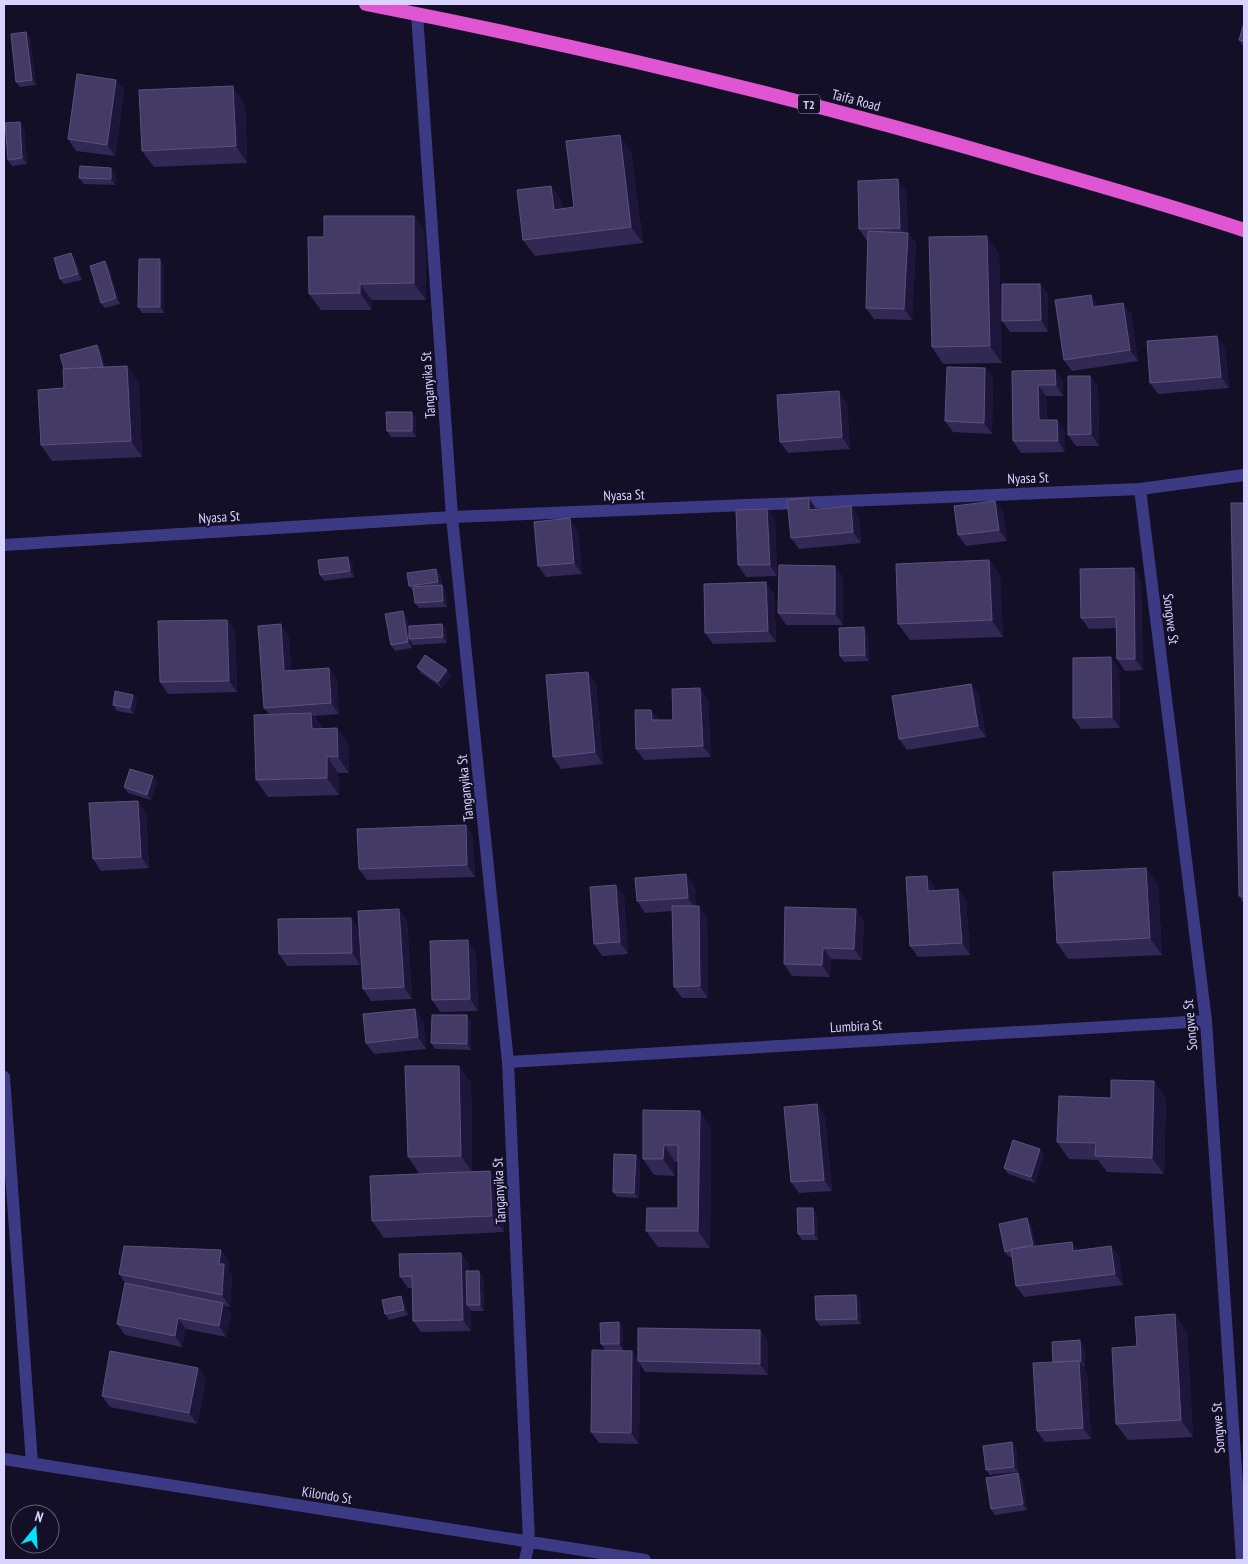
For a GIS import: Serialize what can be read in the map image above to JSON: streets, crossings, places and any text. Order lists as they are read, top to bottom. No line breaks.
{"streets":{"highway":["Taifa Road","T2"],"street":["Tanganyika St","Nyasa St","Songwe St","Lumbira St","Kilondo St"]},"crossings":[["Taifa Road","Tanganyika St"],["Tanganyika St","Nyasa St"],["Tanganyika St","Lumbira St"],["Tanganyika St","Kilondo St"],["Nyasa St","Songwe St"],["Songwe St","Lumbira St"]],"north":"top"}
